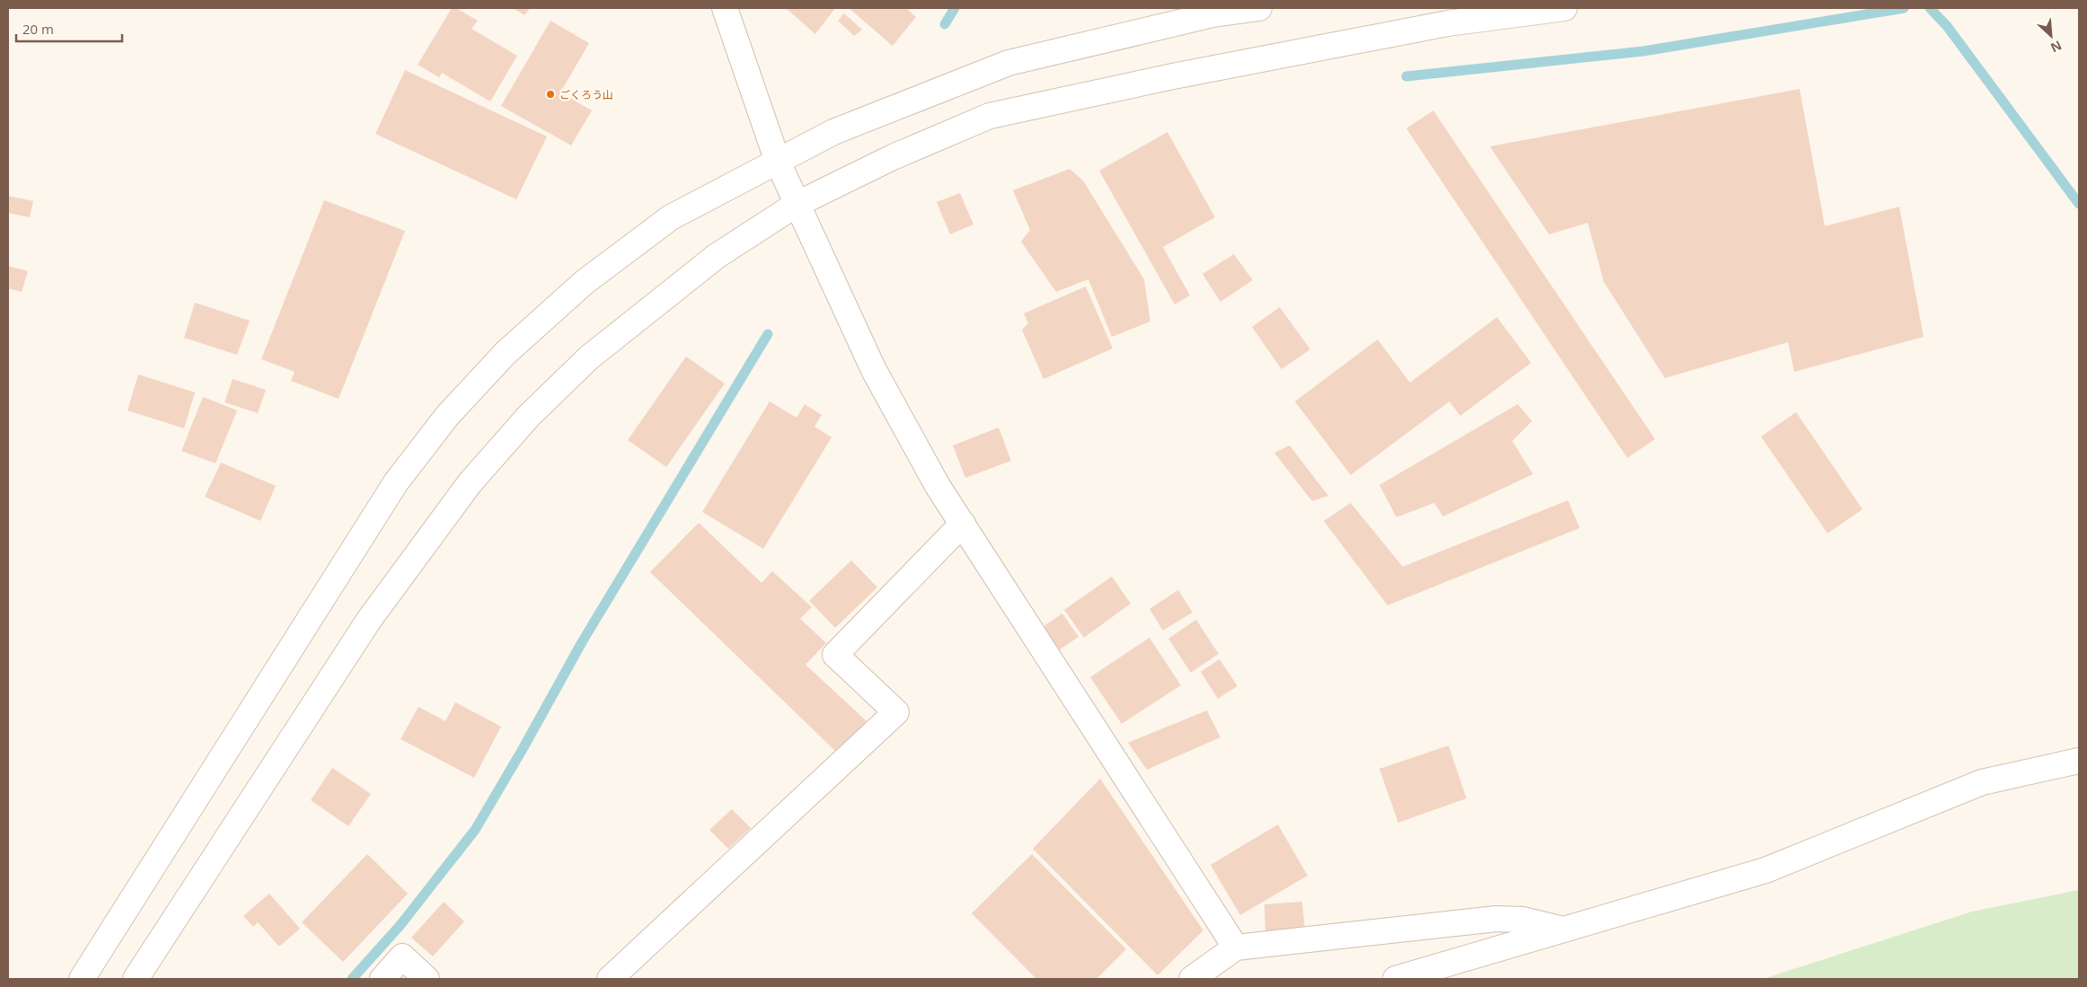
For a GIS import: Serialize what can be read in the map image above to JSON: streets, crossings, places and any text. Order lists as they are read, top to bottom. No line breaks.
{"places":["ごくろう山"],"scale_bar":"20 m","north":"bottom right"}
